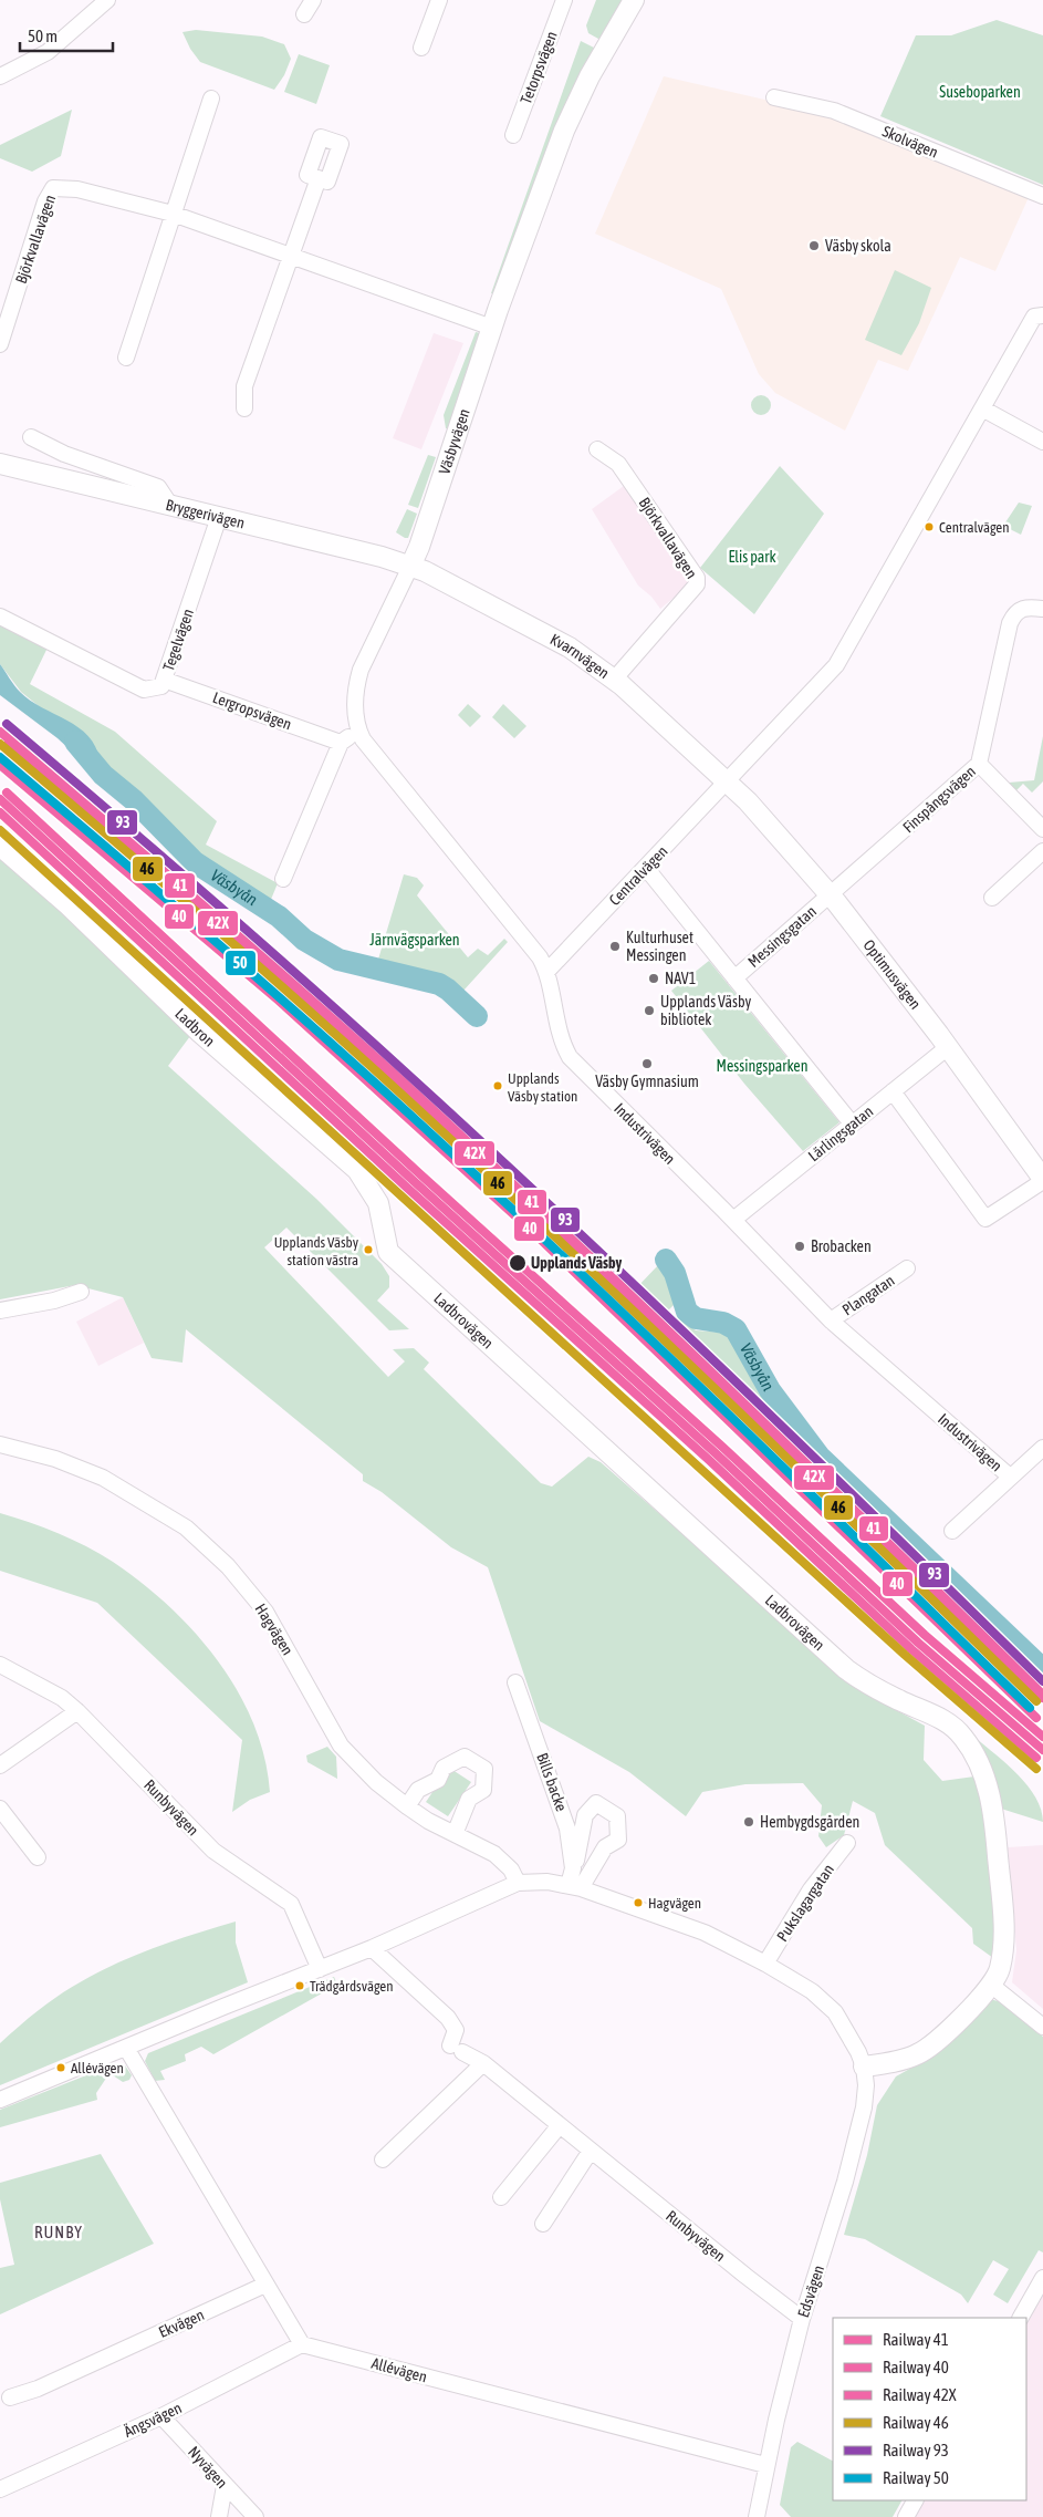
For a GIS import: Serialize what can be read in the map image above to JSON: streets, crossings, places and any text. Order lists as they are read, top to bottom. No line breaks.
{"streets":{"street":["Tetorpsvägen","Skolvägen","Björkvallavägen","Väsbyvägen","Bryggerivägen","Tegelvägen","Kvarnvägen","Lergropsvägen","Finspångsvägen","Centralvägen","Messingsgatan","Optimusvägen","Ladbron","Industrivägen","Lärlingsgatan","Plangatan","Ladbrovägen","Hagvägen","Bills backe","Runbyvägen","Pukslagargatan","Edsvägen","Ekvägen","Allévägen","Ängsvägen","Nyvägen"]},"crossings":[["Björkvallavägen","Väsbyvägen"],["Björkvallavägen","Kvarnvägen"],["Väsbyvägen","Bryggerivägen"],["Väsbyvägen","Kvarnvägen"],["Väsbyvägen","Industrivägen"],["Bryggerivägen","Tegelvägen"],["Bryggerivägen","Kvarnvägen"],["Tegelvägen","Lergropsvägen"],["Kvarnvägen","Centralvägen"],["Kvarnvägen","Optimusvägen"],["Finspångsvägen","Messingsgatan"],["Finspångsvägen","Optimusvägen"],["Centralvägen","Optimusvägen"],["Centralvägen","Industrivägen"],["Messingsgatan","Optimusvägen"],["Optimusvägen","Lärlingsgatan"],["Ladbron","Ladbrovägen"],["Industrivägen","Lärlingsgatan"],["Industrivägen","Plangatan"],["Ladbrovägen","Edsvägen"],["Runbyvägen","Edsvägen"],["Edsvägen","Allévägen"],["Allévägen","Ängsvägen"],["Ängsvägen","Nyvägen"]],"districts":["RUNBY"],"water":["Väsbyån"],"parks":["Suseboparken","Elis park","Järnvägsparken","Messingsparken"],"places":["Väsby skola","Centralvägen","Kulturhuset Messingen","NAV1","Upplands Väsby bibliotek","Väsby Gymnasium","Upplands Väsby station","Brobacken","Upplands Väsby station västra","Upplands Väsby","Hembygdsgården","Hagvägen","Trädgårdsvägen","Allévägen"],"lines":["rail line 93","rail line 41","rail line 46","rail line 42X","rail line 50","rail line 40"],"legend":["Railway 41","Railway 40","Railway 42X","Railway 46","Railway 93","Railway 50"],"scale_bar":"50 m"}
